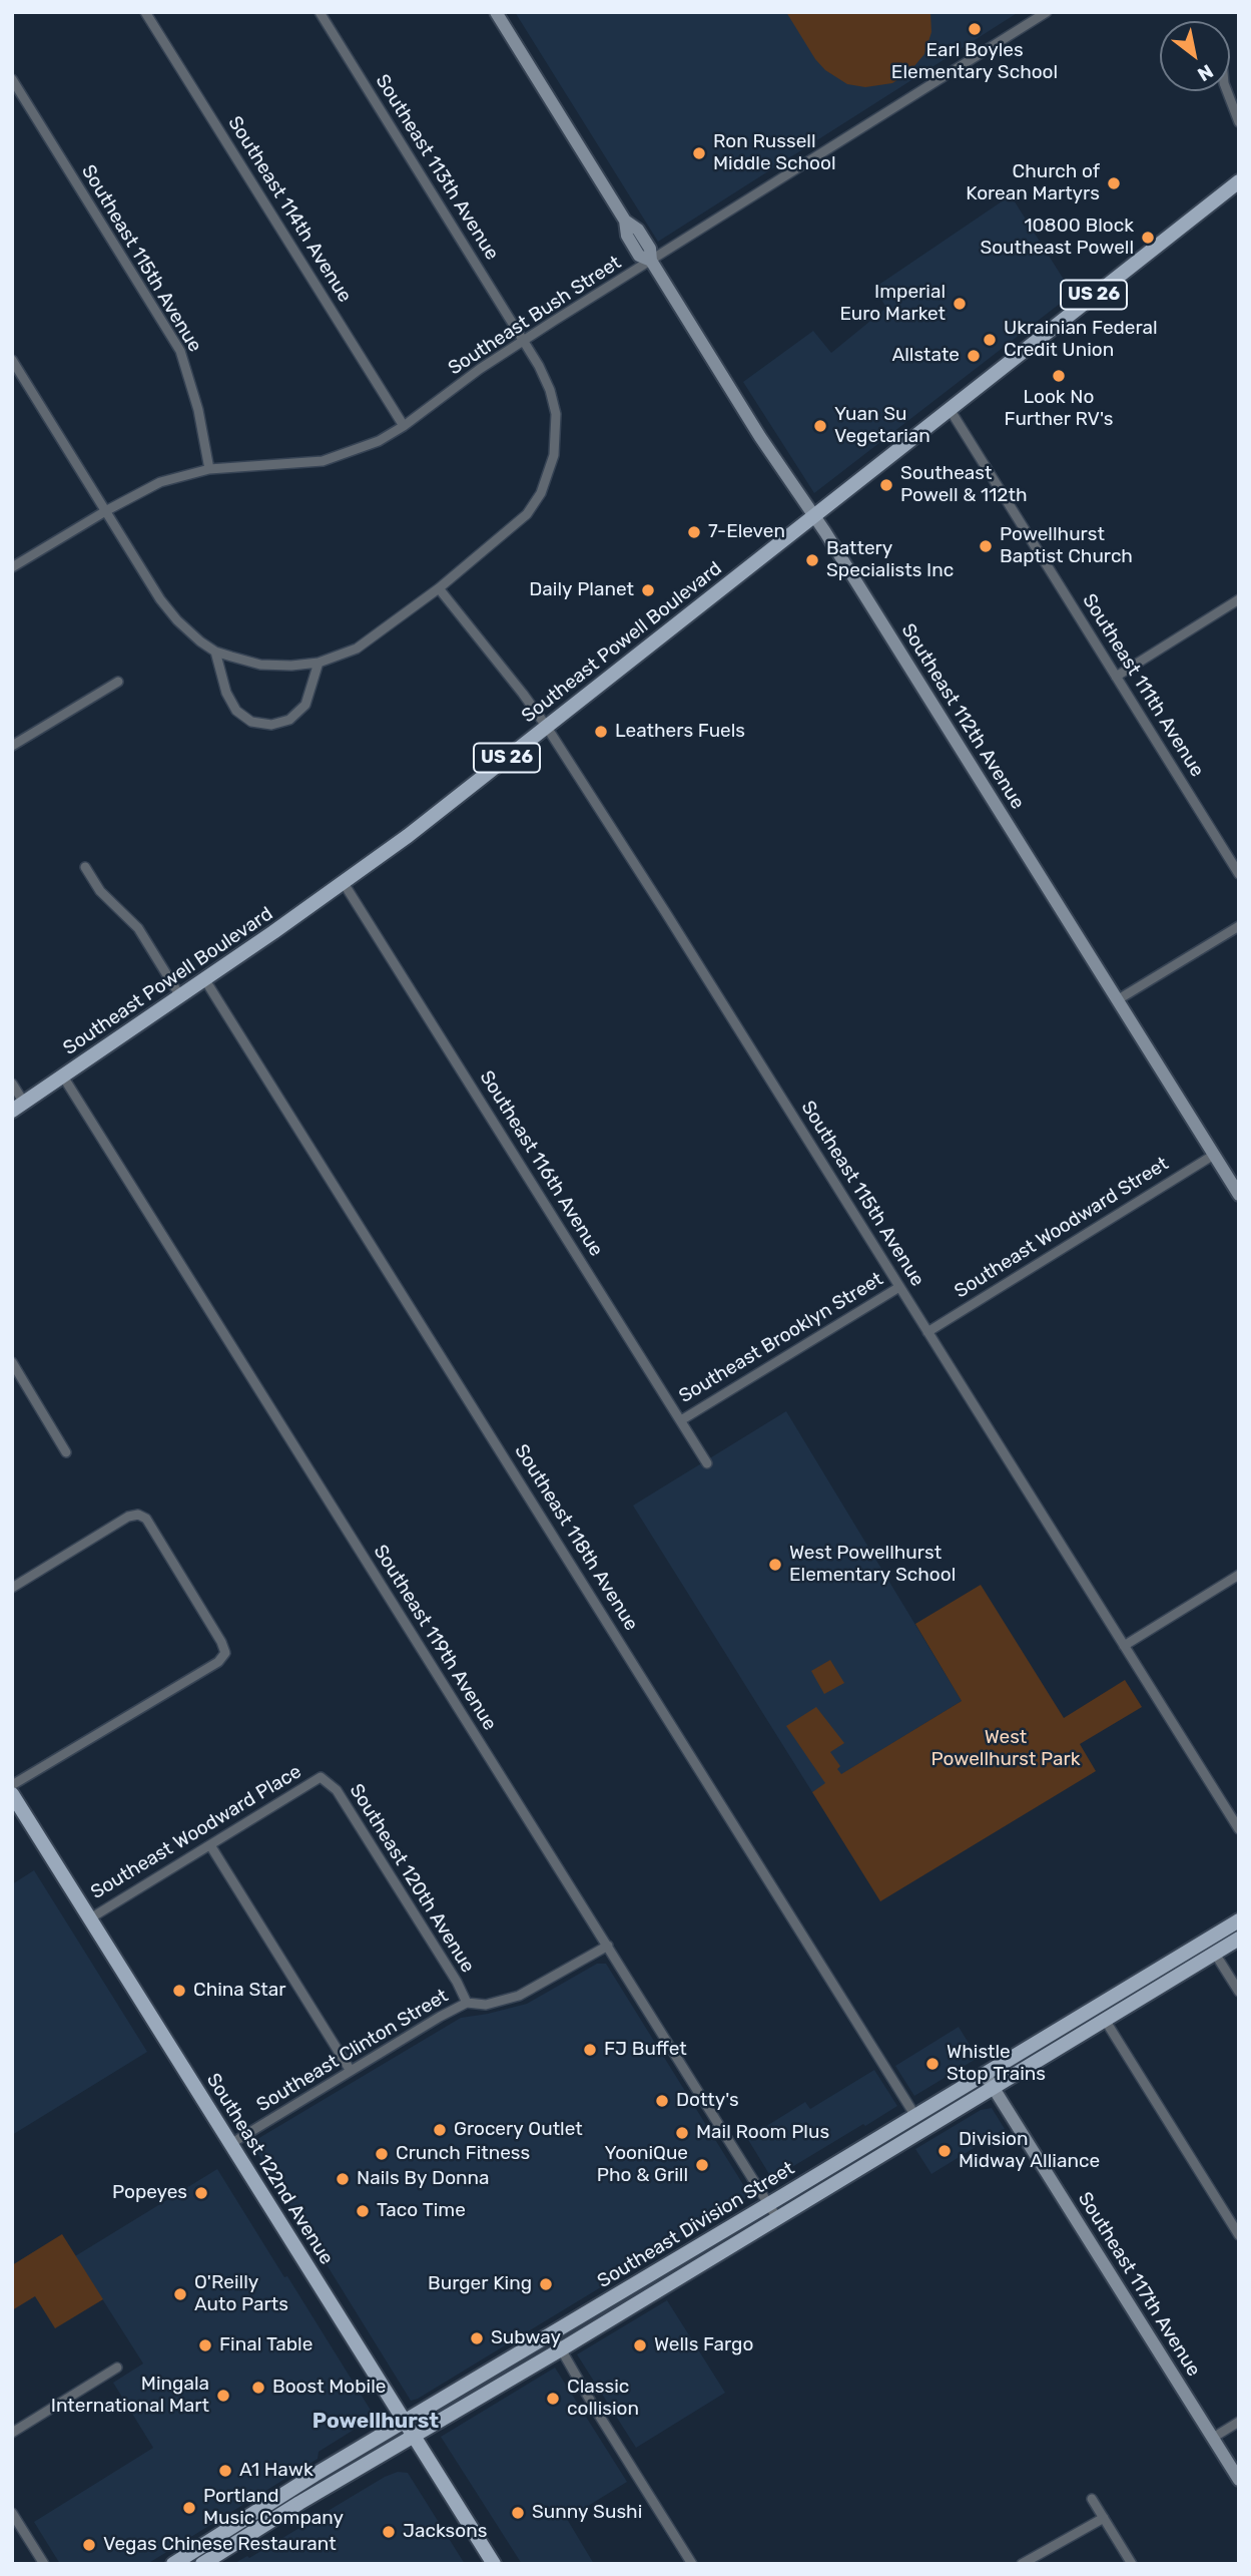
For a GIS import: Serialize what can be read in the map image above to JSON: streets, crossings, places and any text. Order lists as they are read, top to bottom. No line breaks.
{"streets":{"main road":["US 26","Southeast Powell Boulevard","Southeast 122nd Avenue","Southeast Division Street"],"street":["Southeast 113th Avenue","Southeast 114th Avenue","Southeast 115th Avenue","Southeast Bush Street","Southeast 111th Avenue","Southeast 112th Avenue","Southeast 116th Avenue","Southeast Woodward Street","Southeast Brooklyn Street","Southeast 118th Avenue","Southeast 119th Avenue","Southeast Woodward Place","Southeast 120th Avenue","Southeast Clinton Street","Southeast 117th Avenue"]},"crossings":[["Southeast 113th Avenue","Southeast 115th Avenue"],["Southeast 113th Avenue","Southeast Bush Street"],["Southeast 114th Avenue","Southeast Bush Street"],["Southeast 115th Avenue","Southeast Bush Street"],["Southeast 115th Avenue","Southeast Powell Boulevard"],["Southeast 115th Avenue","Southeast Woodward Street"],["Southeast 115th Avenue","Southeast Brooklyn Street"],["Southeast Bush Street","Southeast 112th Avenue"],["Southeast Powell Boulevard","Southeast 111th Avenue"],["Southeast Powell Boulevard","Southeast 112th Avenue"],["Southeast Powell Boulevard","Southeast 116th Avenue"],["Southeast Powell Boulevard","Southeast 118th Avenue"],["Southeast Powell Boulevard","Southeast 119th Avenue"],["Southeast 112th Avenue","Southeast Woodward Street"],["Southeast 116th Avenue","Southeast Brooklyn Street"],["Southeast 118th Avenue","Southeast Division Street"],["Southeast 119th Avenue","Southeast Clinton Street"],["Southeast 119th Avenue","Southeast Division Street"],["Southeast Woodward Place","Southeast 120th Avenue"],["Southeast Woodward Place","Southeast 122nd Avenue"],["Southeast 120th Avenue","Southeast Clinton Street"],["Southeast Clinton Street","Southeast 122nd Avenue"],["Southeast 122nd Avenue","Southeast Division Street"],["Southeast Division Street","Southeast 117th Avenue"]],"districts":["Powellhurst"],"parks":["West Powellhurst Park"],"places":["Earl Boyles Elementary School","Ron Russell Middle School","Church of Korean Martyrs","10800 Block Southeast Powell","Imperial Euro Market","Ukrainian Federal Credit Union","Allstate","Look No Further RV's","Yuan Su Vegetarian","Southeast Powell & 112th","7-Eleven","Powellhurst Baptist Church","Battery Specialists Inc","Daily Planet","Leathers Fuels","West Powellhurst Elementary School","China Star","FJ Buffet","Whistle Stop Trains","Dotty's","Grocery Outlet","Mail Room Plus","Division Midway Alliance","Crunch Fitness","YooniQue Pho & Grill","Nails By Donna","Popeyes","Taco Time","Burger King","O'Reilly Auto Parts","Subway","Final Table","Wells Fargo","Boost Mobile","Mingala International Mart","Classic collision","A1 Hawk","Portland Music Company","Sunny Sushi","Jacksons","Vegas Chinese Restaurant"],"north":"bottom right"}
